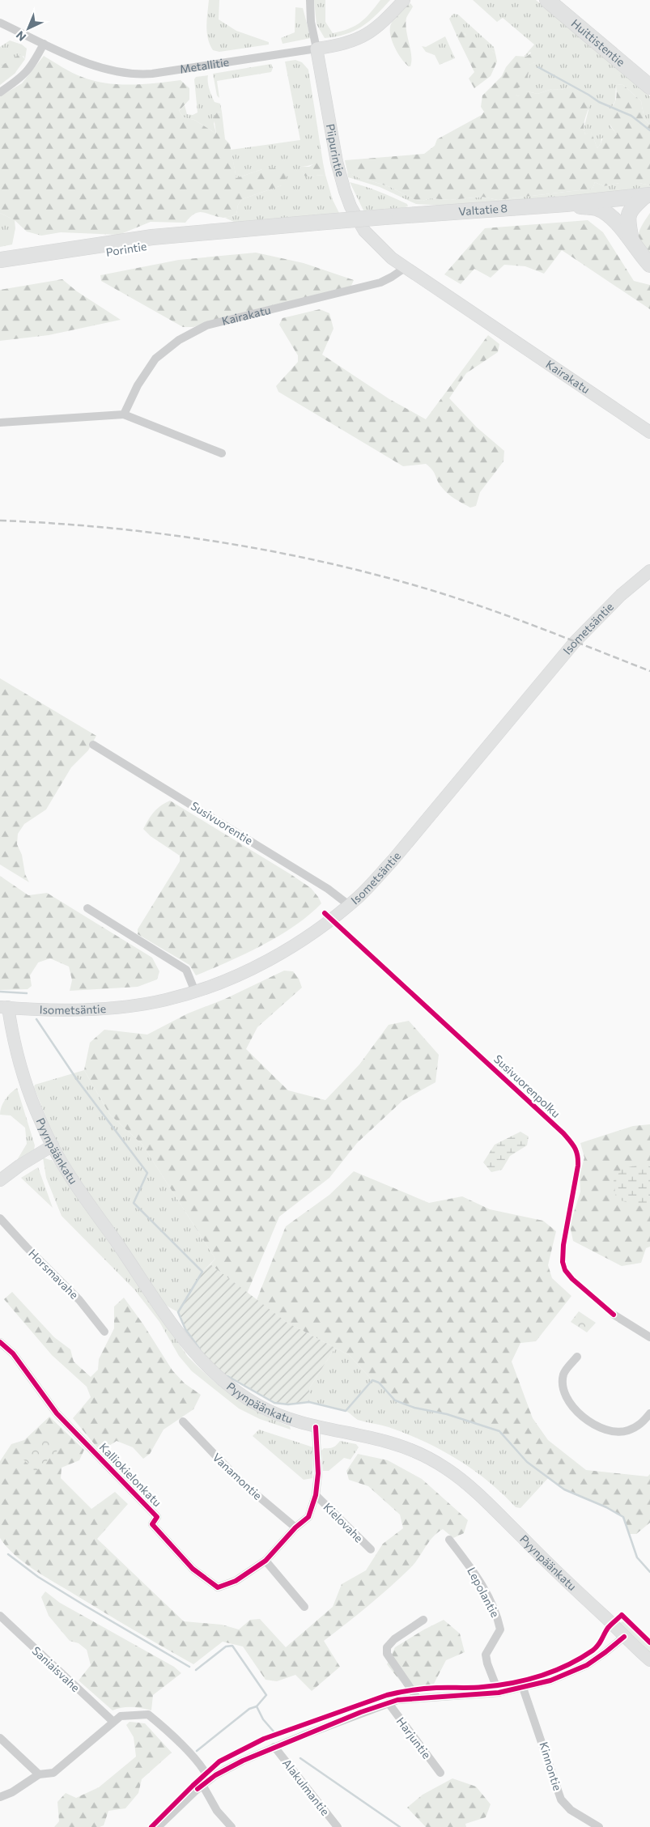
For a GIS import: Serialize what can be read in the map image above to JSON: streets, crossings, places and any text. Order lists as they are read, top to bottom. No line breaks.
{"streets":{"highway":["Huittistentie","Valtatie 8","Porintie"],"main road":["Metallitie","Piipurintie","Kairakatu","Isometsäntie","Pyynpäänkatu"],"street":["Susivuorentie","Horsmavahe","Kalliokielonkatu","Vanamontie","Kielovahe","Lepolantie","Saniaisvahe","Harjuntie","Kinnontie","Alakulmantie"],"cycle path":["Susivuorenpolku"]},"crossings":[["Metallitie","Piipurintie"],["Piipurintie","Kairakatu"],["Valtatie 8","Porintie"],["Isometsäntie","Susivuorentie"],["Isometsäntie","Pyynpäänkatu"],["Pyynpäänkatu","Kalliokielonkatu"],["Kalliokielonkatu","Vanamontie"],["Kalliokielonkatu","Kielovahe"]],"north":"bottom left"}
